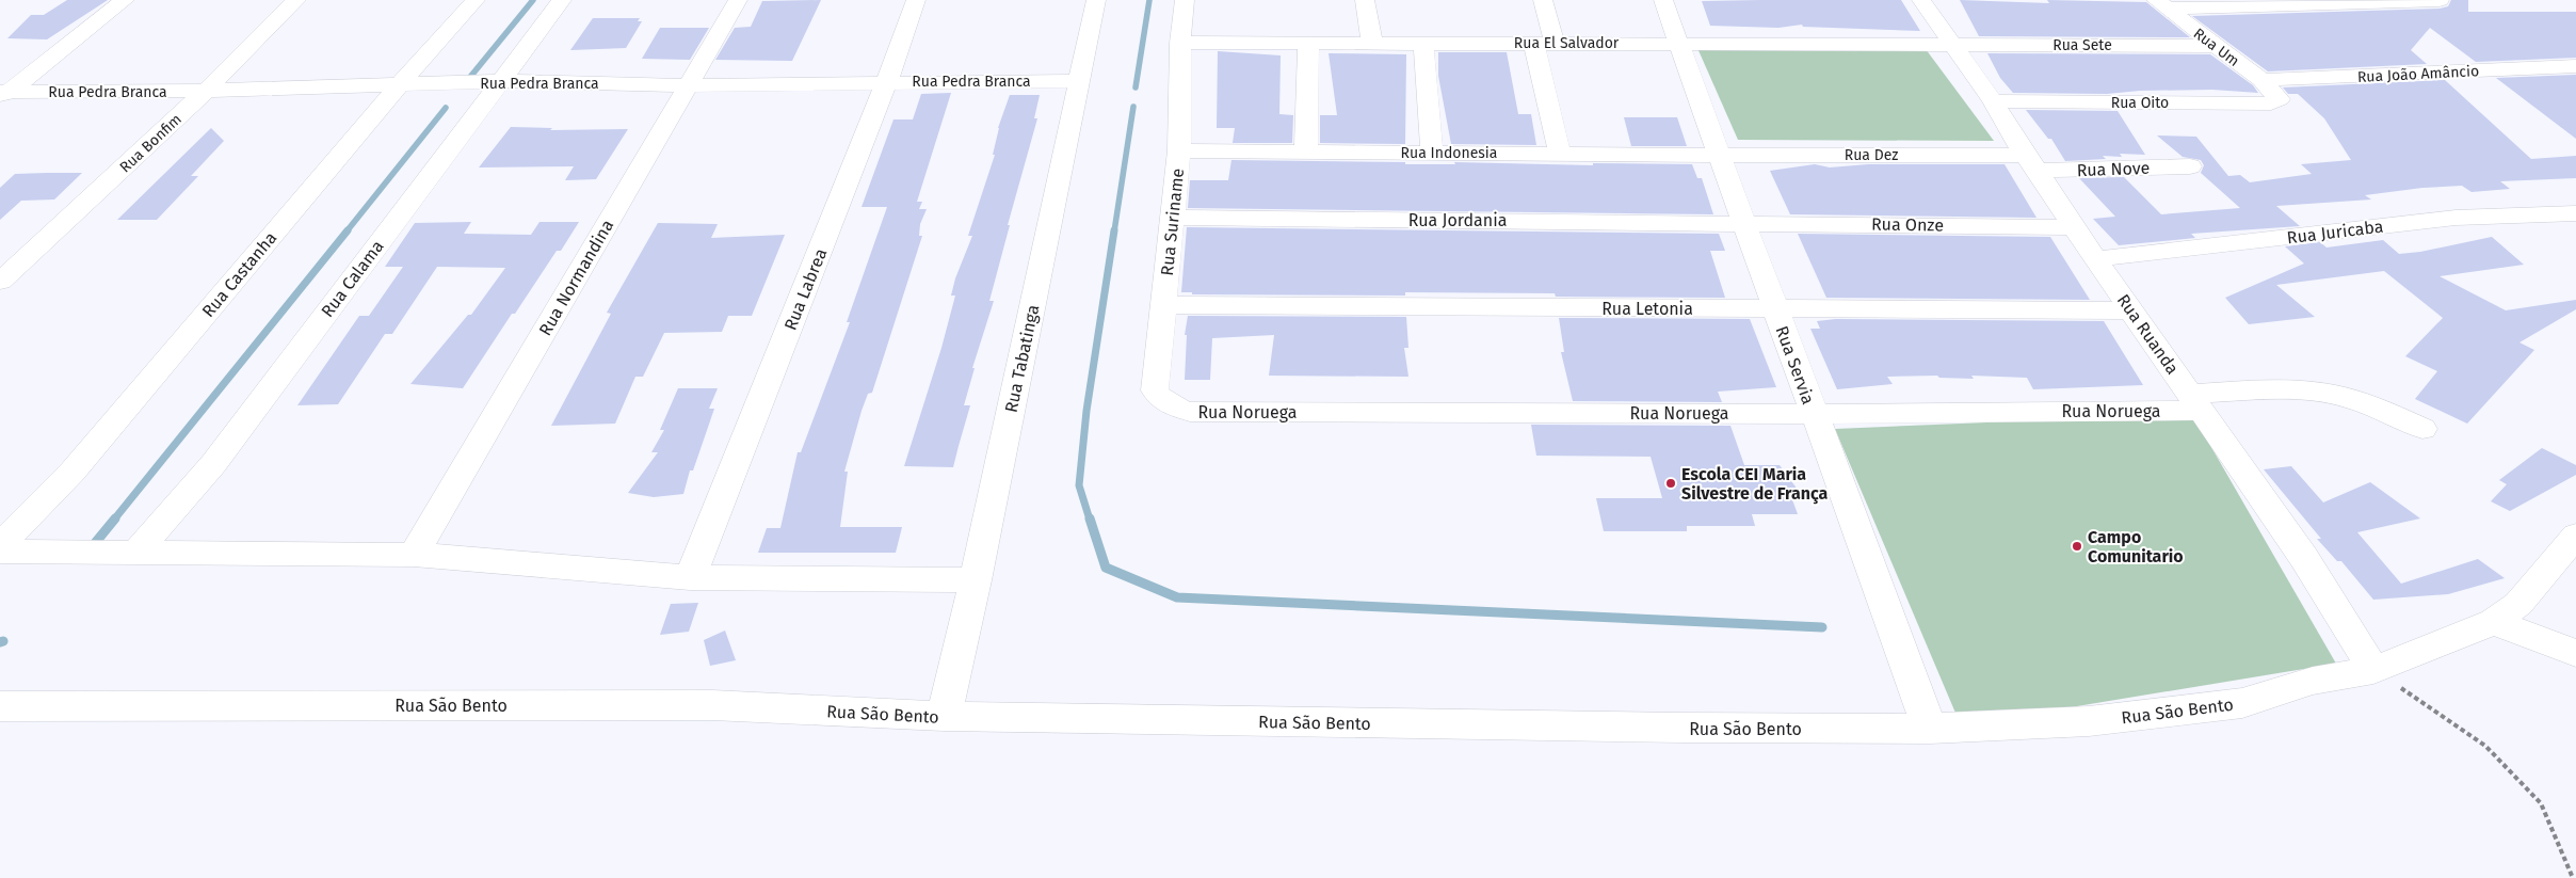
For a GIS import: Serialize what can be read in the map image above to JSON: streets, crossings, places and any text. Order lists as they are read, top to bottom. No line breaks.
{"streets":{"street":["Rua El Salvador","Rua Sete","Rua Um","Rua João Amâncio","Rua Pedra Branca","Rua Oito","Rua Bonfim","Rua Indonesia","Rua Dez","Rua Nove","Rua Jordania","Rua Suriname","Rua Onze","Rua Juricaba","Rua Castanha","Rua Normandina","Rua Calama","Rua Labrea","Rua Letonia","Rua Ruanda","Rua Tabatinga","Rua Servia","Rua Noruega","Rua São Bento"]},"crossings":[["Rua El Salvador","Rua Sete"],["Rua El Salvador","Rua Suriname"],["Rua El Salvador","Rua Ruanda"],["Rua El Salvador","Rua Servia"],["Rua Sete","Rua Um"],["Rua Sete","Rua Ruanda"],["Rua Um","Rua João Amâncio"],["Rua Um","Rua Oito"],["Rua Pedra Branca","Rua Bonfim"],["Rua Pedra Branca","Rua Castanha"],["Rua Pedra Branca","Rua Normandina"],["Rua Pedra Branca","Rua Calama"],["Rua Pedra Branca","Rua Labrea"],["Rua Pedra Branca","Rua Tabatinga"],["Rua Oito","Rua Ruanda"],["Rua Indonesia","Rua Dez"],["Rua Indonesia","Rua Suriname"],["Rua Indonesia","Rua Servia"],["Rua Dez","Rua Nove"],["Rua Dez","Rua Ruanda"],["Rua Dez","Rua Servia"],["Rua Nove","Rua Ruanda"],["Rua Jordania","Rua Suriname"],["Rua Jordania","Rua Onze"],["Rua Jordania","Rua Servia"],["Rua Suriname","Rua Letonia"],["Rua Suriname","Rua Noruega"],["Rua Onze","Rua Ruanda"],["Rua Onze","Rua Servia"],["Rua Juricaba","Rua Ruanda"],["Rua Letonia","Rua Ruanda"],["Rua Letonia","Rua Servia"],["Rua Ruanda","Rua Noruega"],["Rua Ruanda","Rua São Bento"],["Rua Tabatinga","Rua São Bento"],["Rua Servia","Rua Noruega"],["Rua Servia","Rua São Bento"]],"places":["Escola CEI Maria Silvestre de França","Campo Comunitario"]}
